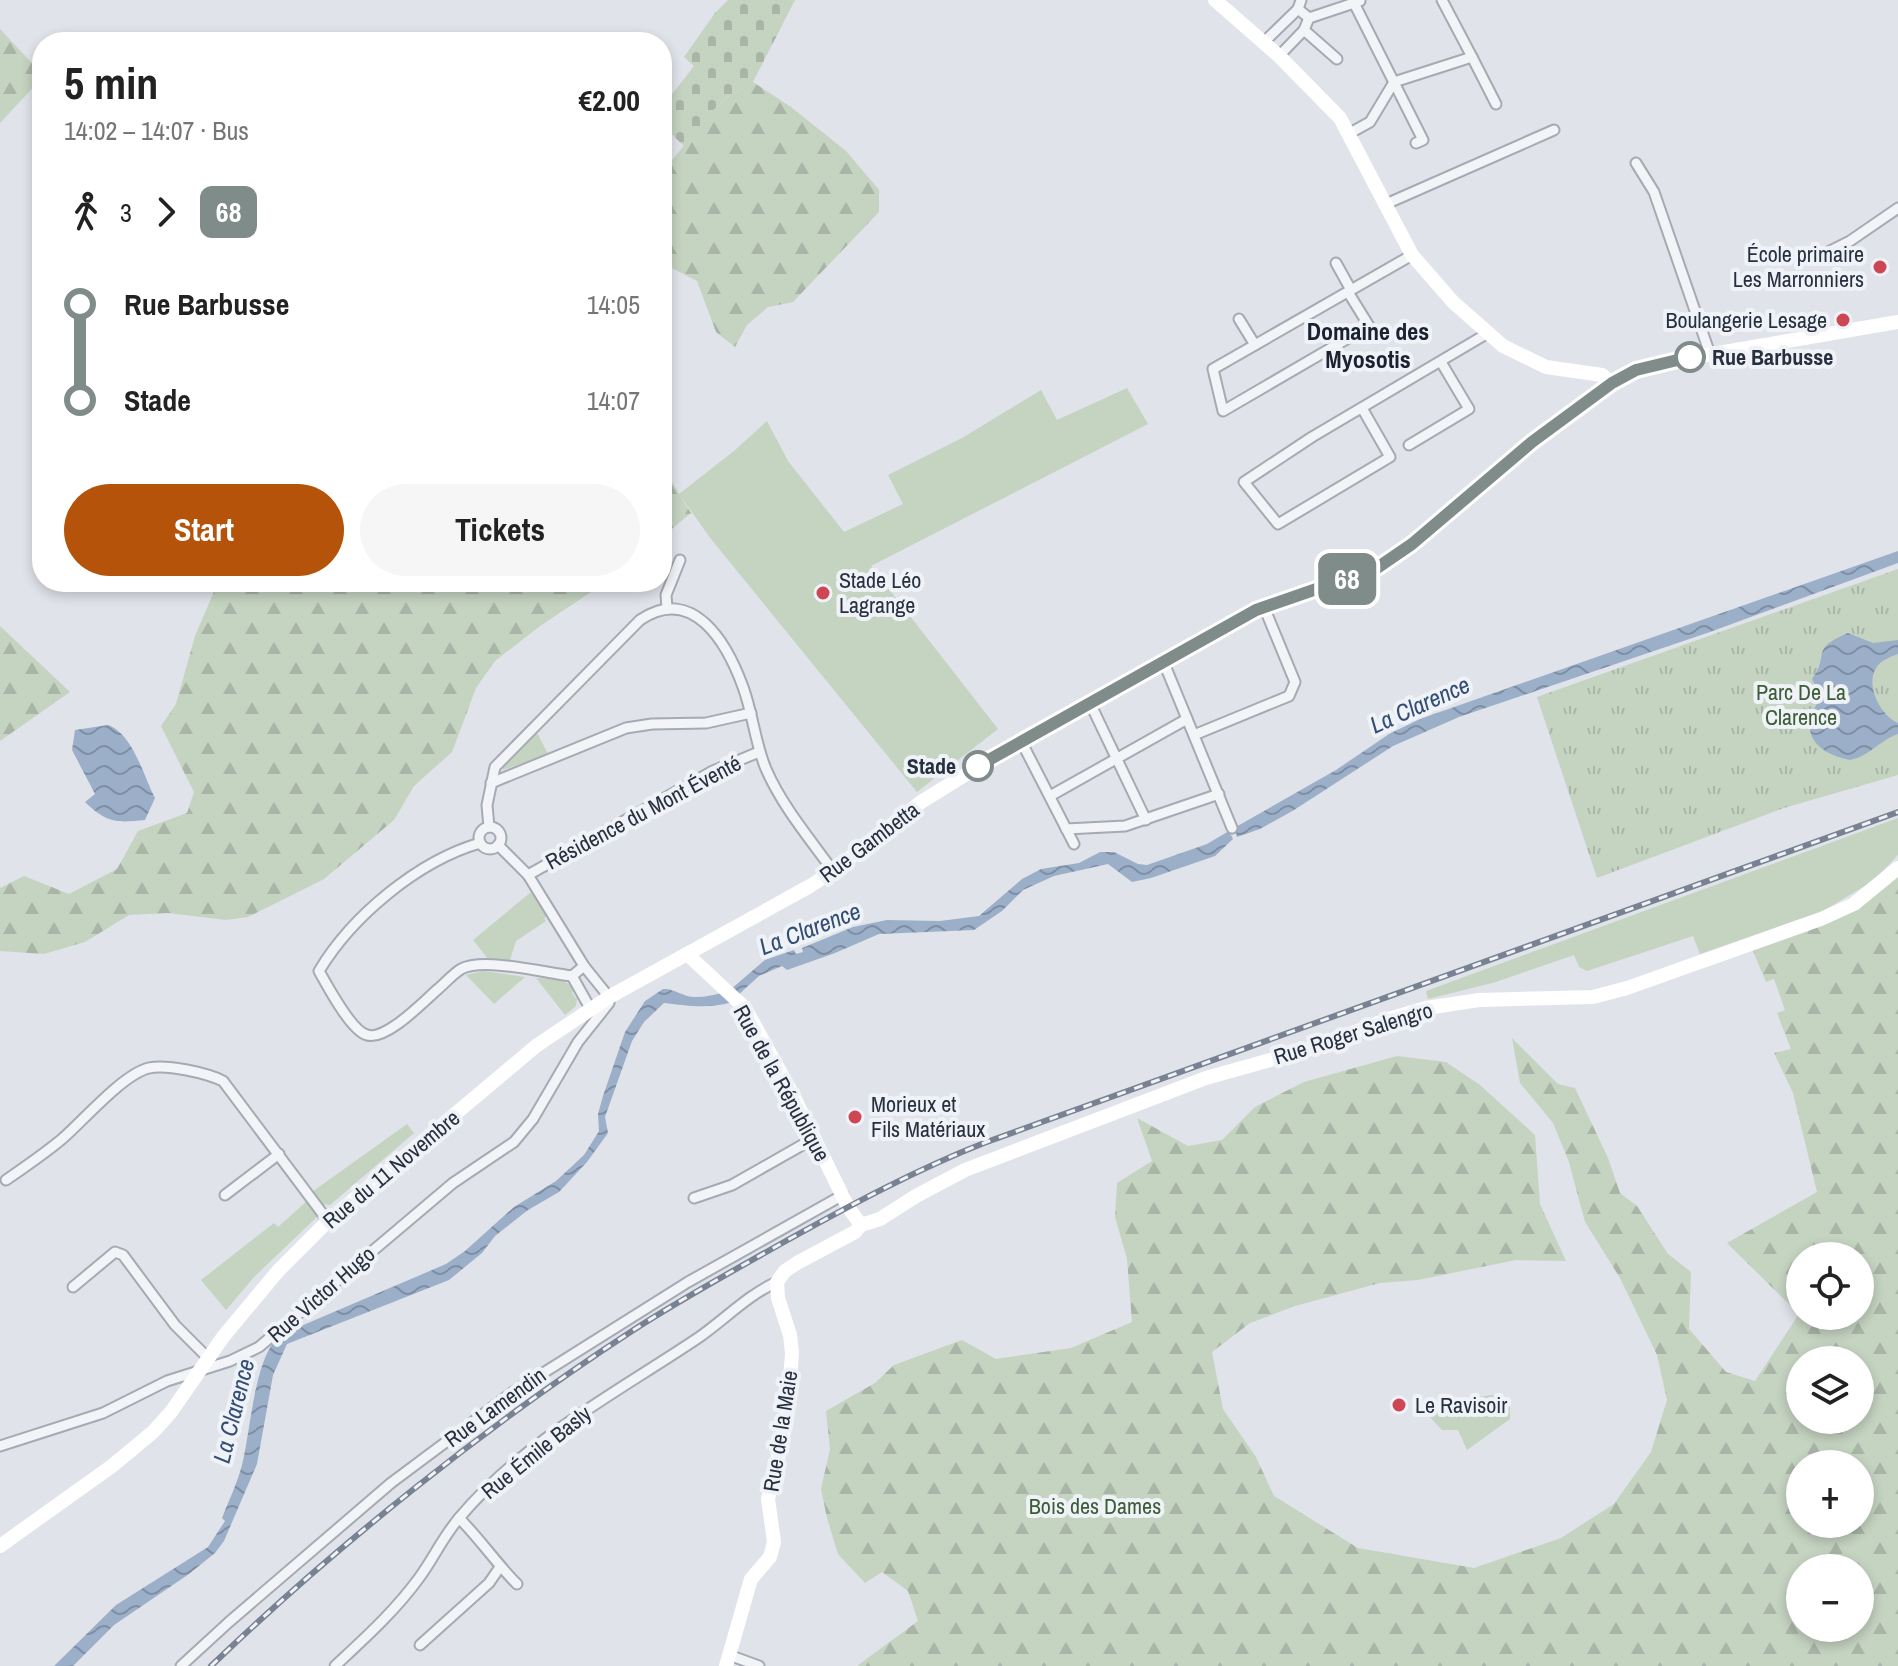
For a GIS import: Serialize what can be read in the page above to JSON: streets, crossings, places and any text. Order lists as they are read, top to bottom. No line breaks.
{"streets":{"street":["Résidence du Mont Éventé","Rue Gambetta","Rue Roger Salengro","Rue de la République","Rue du 11 Novembre","Rue Victor Hugo","Rue Lamendin","Rue de la Maie","Rue Émile Basly"]},"crossings":[["Résidence du Mont Éventé","Rue Gambetta"],["Résidence du Mont Éventé","Rue du 11 Novembre"],["Résidence du Mont Éventé","Rue Victor Hugo"],["Rue Gambetta","Rue de la République"],["Rue Gambetta","Rue du 11 Novembre"],["Rue Gambetta","Rue Victor Hugo"],["Rue Roger Salengro","Rue de la République"],["Rue Roger Salengro","Rue de la Maie"],["Rue Roger Salengro","Rue Émile Basly"],["Rue de la République","Rue Lamendin"],["Rue du 11 Novembre","Rue Victor Hugo"],["Rue de la Maie","Rue Émile Basly"]],"districts":["Domaine des Myosotis"],"water":["La Clarence"],"parks":["Parc De La Clarence","Bois des Dames"],"places":["École primaire Les Marronniers","Boulangerie Lesage","Rue Barbusse","Stade Léo Lagrange","Stade","Morieux et Fils Matériaux","Le Ravisoir"],"lines":["bus line 68"],"page":{"on_map":"68","heading":["5 min","14:02 – 14:07 · Bus","€2.00"],"legs":["3","68"],"list":[{"name":"Rue Barbusse","value":"14:05"},{"name":"Stade","value":"14:07"}],"buttons":["Start","Tickets"],"map_buttons":["+","−"]}}
